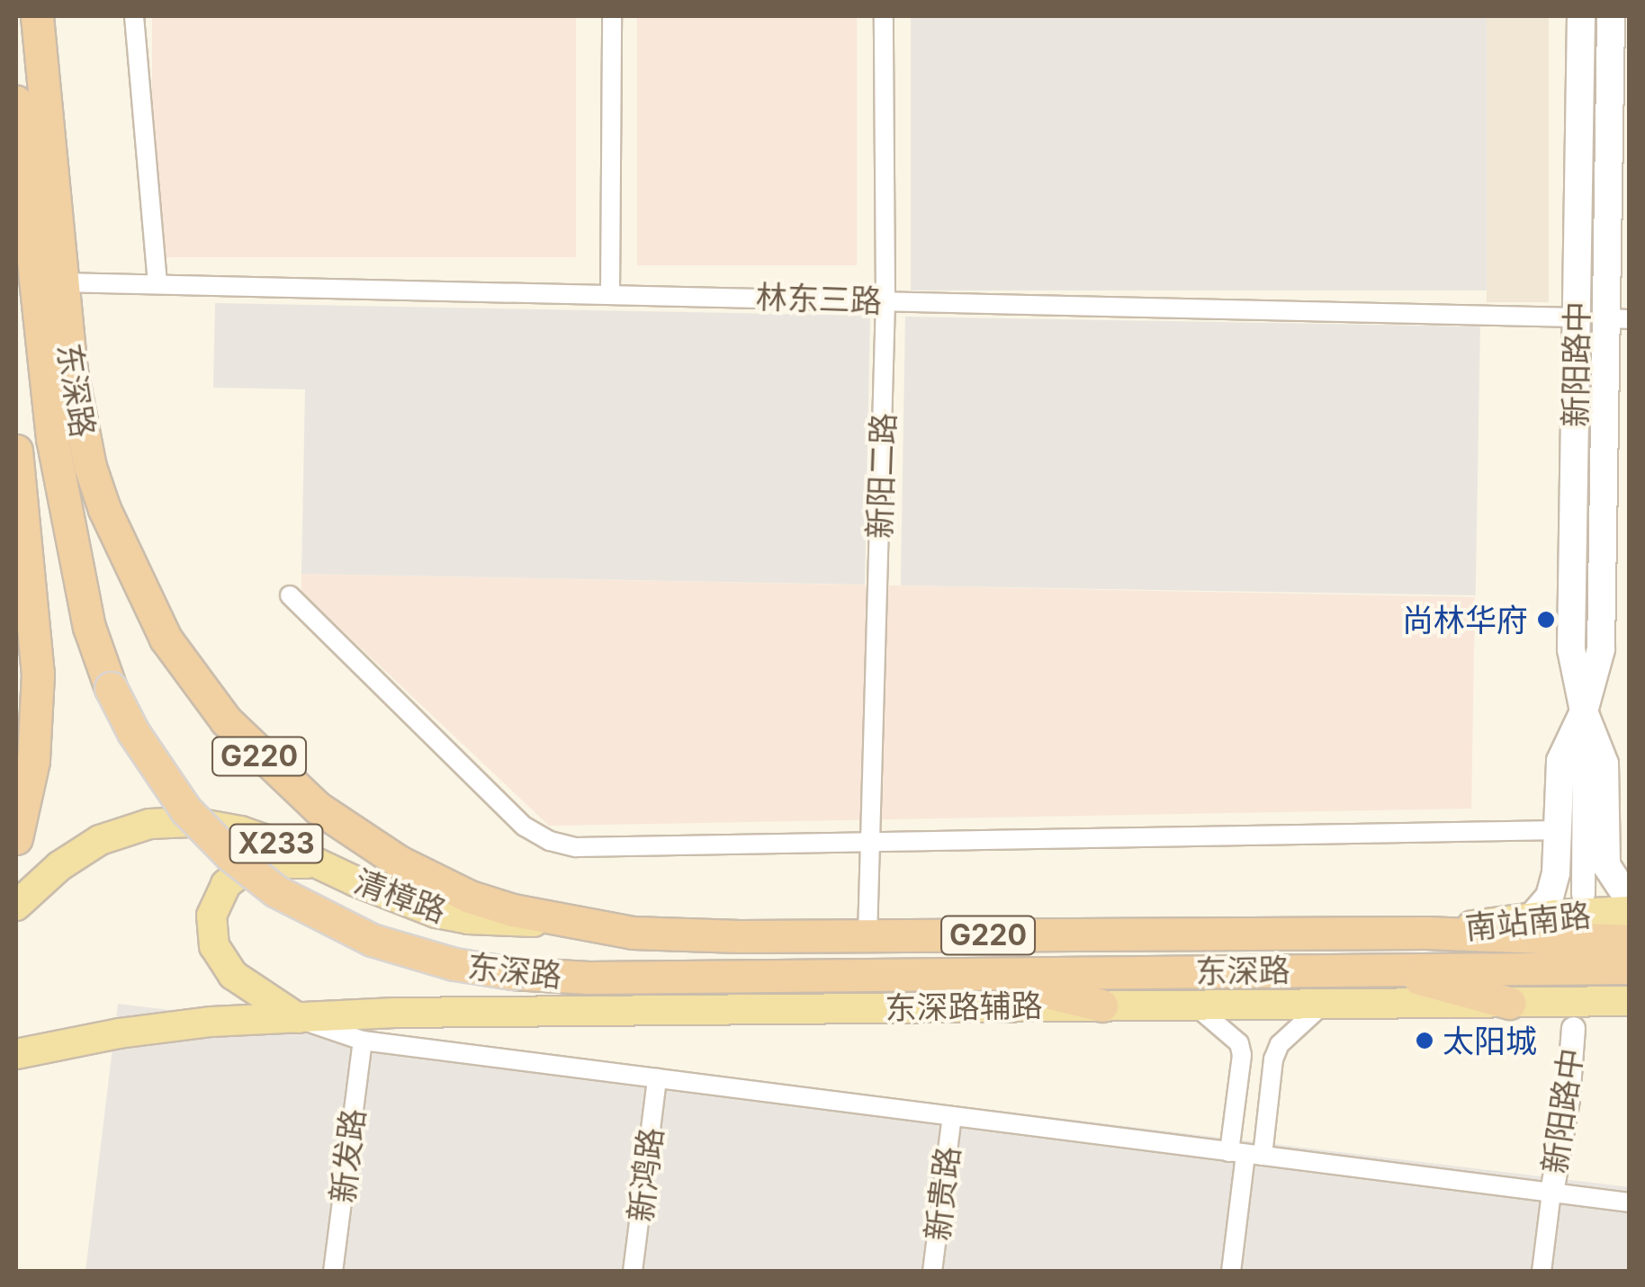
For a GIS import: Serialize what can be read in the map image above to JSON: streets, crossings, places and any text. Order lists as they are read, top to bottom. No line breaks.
{"streets":{"highway":["东深路","G220"],"main road":["新阳路中","X233","清樟路","南站南路","东深路辅路"],"street":["林东三路","新阳二路","新发路","新鸿路","新贵路"]},"crossings":[["林东三路","新阳路中"],["林东三路","东深路"],["林东三路","新阳二路"],["东深路","新阳二路"],["东深路","清樟路"],["东深路","南站南路"]],"places":["尚林华府","太阳城"]}
